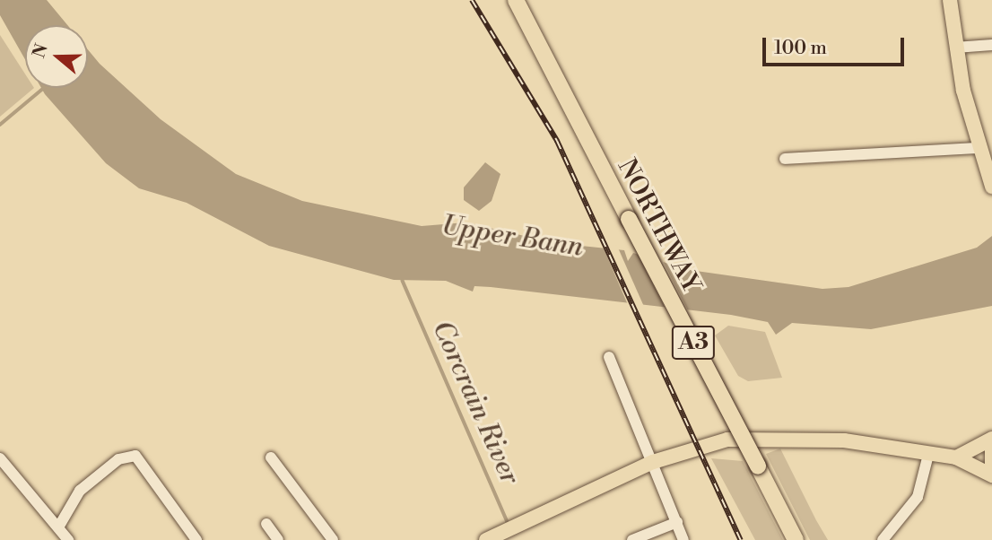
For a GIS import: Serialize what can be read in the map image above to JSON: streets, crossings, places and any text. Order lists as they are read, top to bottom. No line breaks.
{"streets":{"highway":["NORTHWAY","A3"]},"water":["Upper Bann","Corcrain River"],"scale_bar":"100 m","north":"left"}
